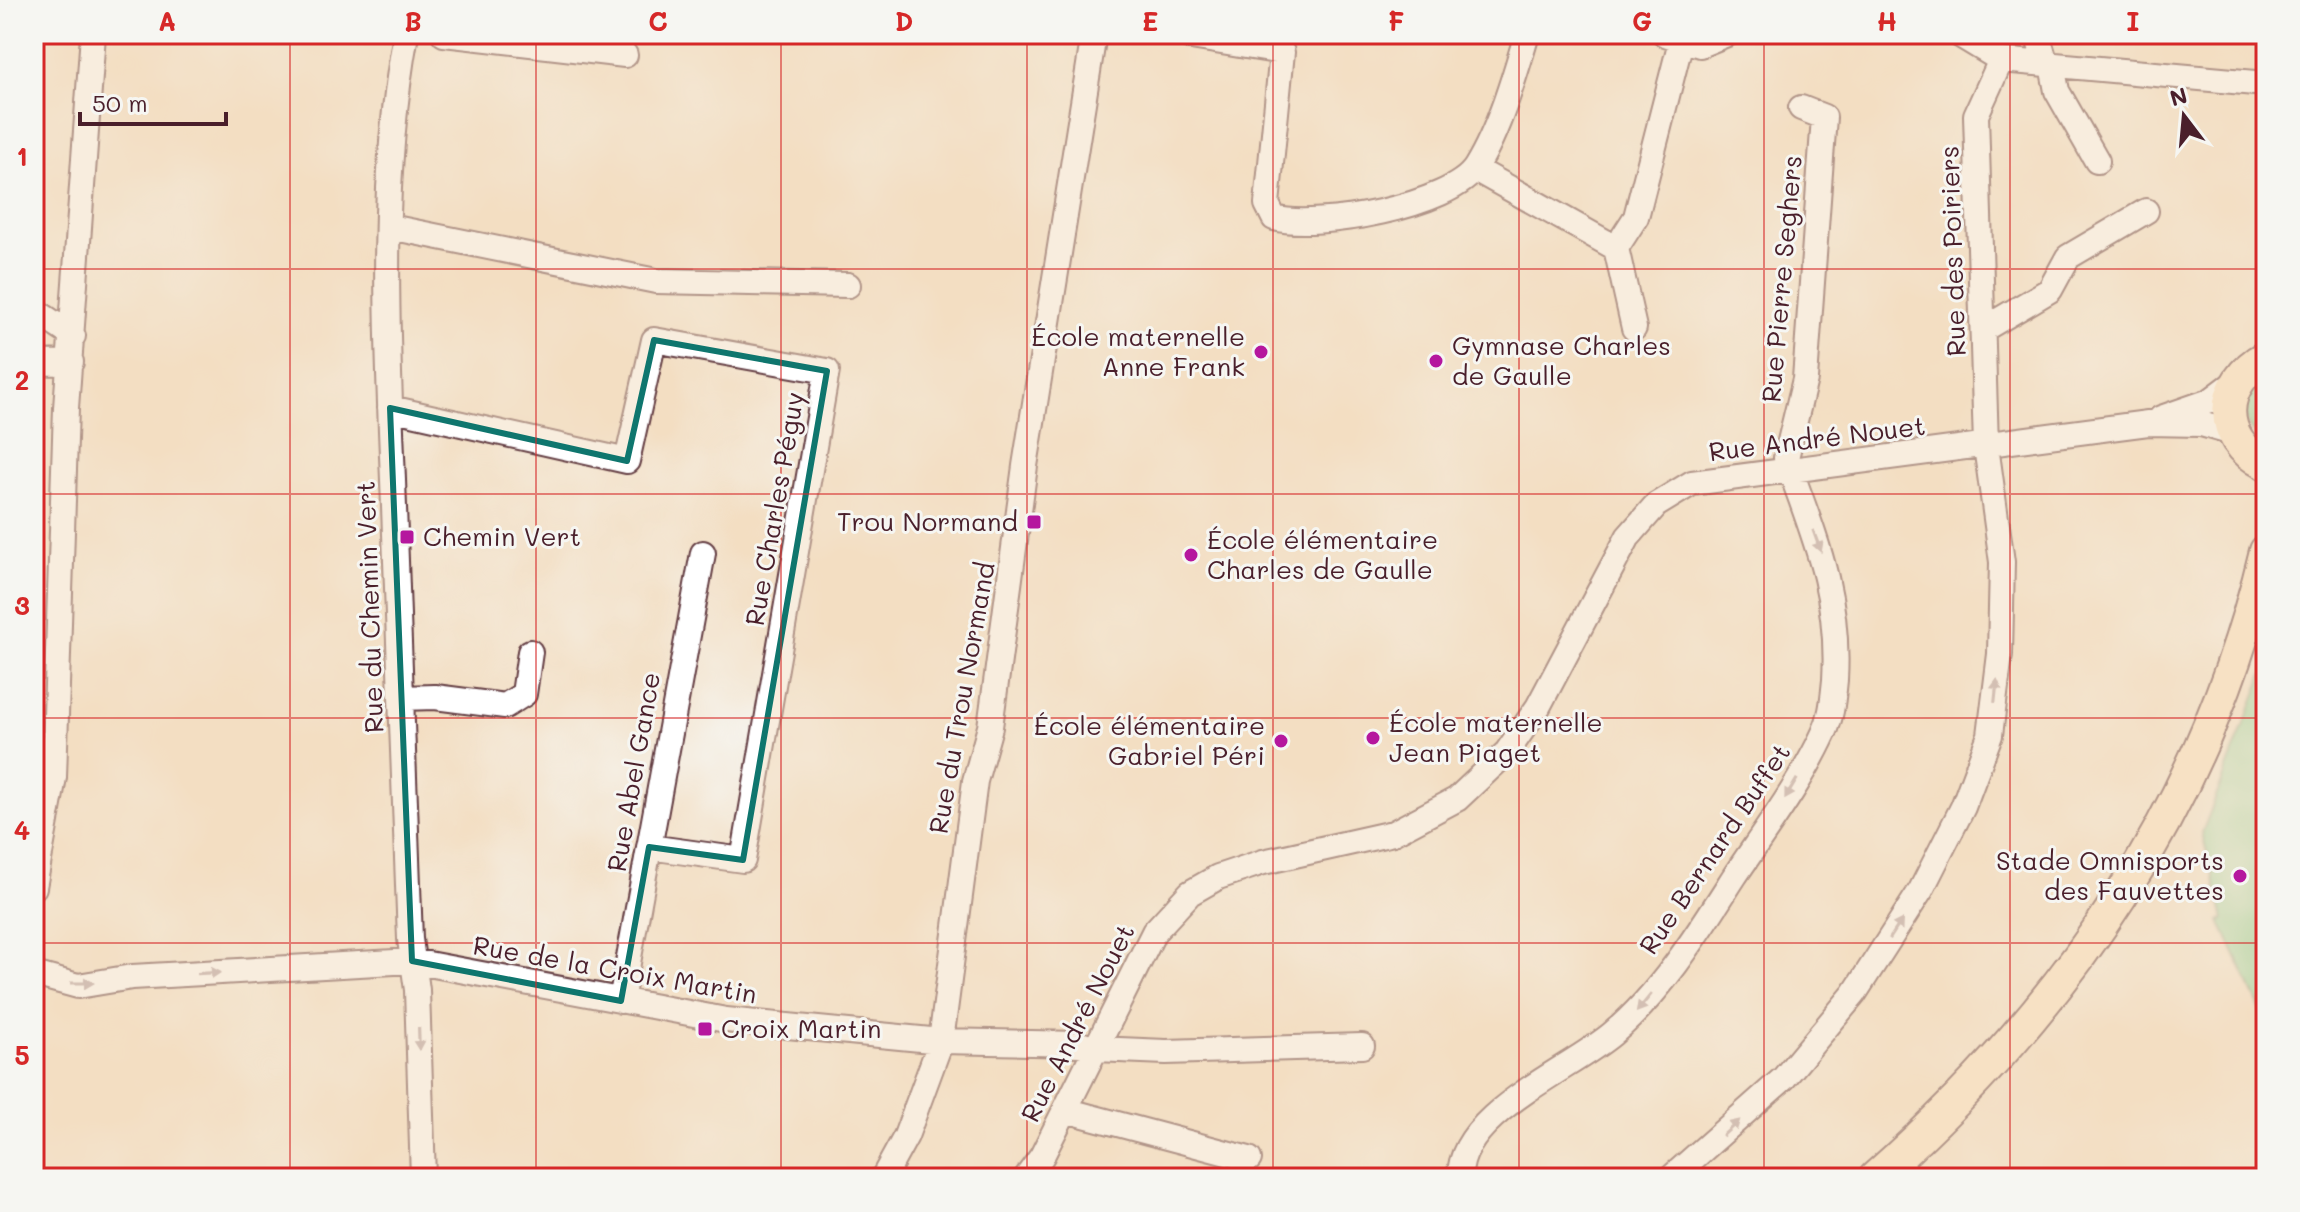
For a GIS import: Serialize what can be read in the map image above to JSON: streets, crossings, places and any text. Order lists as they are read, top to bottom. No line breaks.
{"streets":{"street":["Rue des Poiriers","Rue Pierre Seghers","Rue André Nouet","Rue Charles Péguy","Rue du Chemin Vert","Rue du Trou Normand","Rue Abel Gance","Rue Bernard Buffet","Rue de la Croix Martin"]},"crossings":[["Rue des Poiriers","Rue André Nouet"],["Rue Pierre Seghers","Rue André Nouet"],["Rue Pierre Seghers","Rue Bernard Buffet"],["Rue André Nouet","Rue Bernard Buffet"],["Rue André Nouet","Rue de la Croix Martin"],["Rue Charles Péguy","Rue du Chemin Vert"],["Rue Charles Péguy","Rue Abel Gance"],["Rue du Chemin Vert","Rue de la Croix Martin"],["Rue du Trou Normand","Rue de la Croix Martin"],["Rue Abel Gance","Rue de la Croix Martin"]],"places":{"other":["École maternelle Anne Frank","Gymnase Charles de Gaulle","École élémentaire Charles de Gaulle","École maternelle Jean Piaget","École élémentaire Gabriel Péri","Stade Omnisports des Fauvettes"],"transit":["Trou Normand","Chemin Vert","Croix Martin"]},"scale_bar":"50 m","north":"top","grid":{"columns":["A","B","C","D","E","F","G","H","I"],"rows":["1","2","3","4","5"]}}
